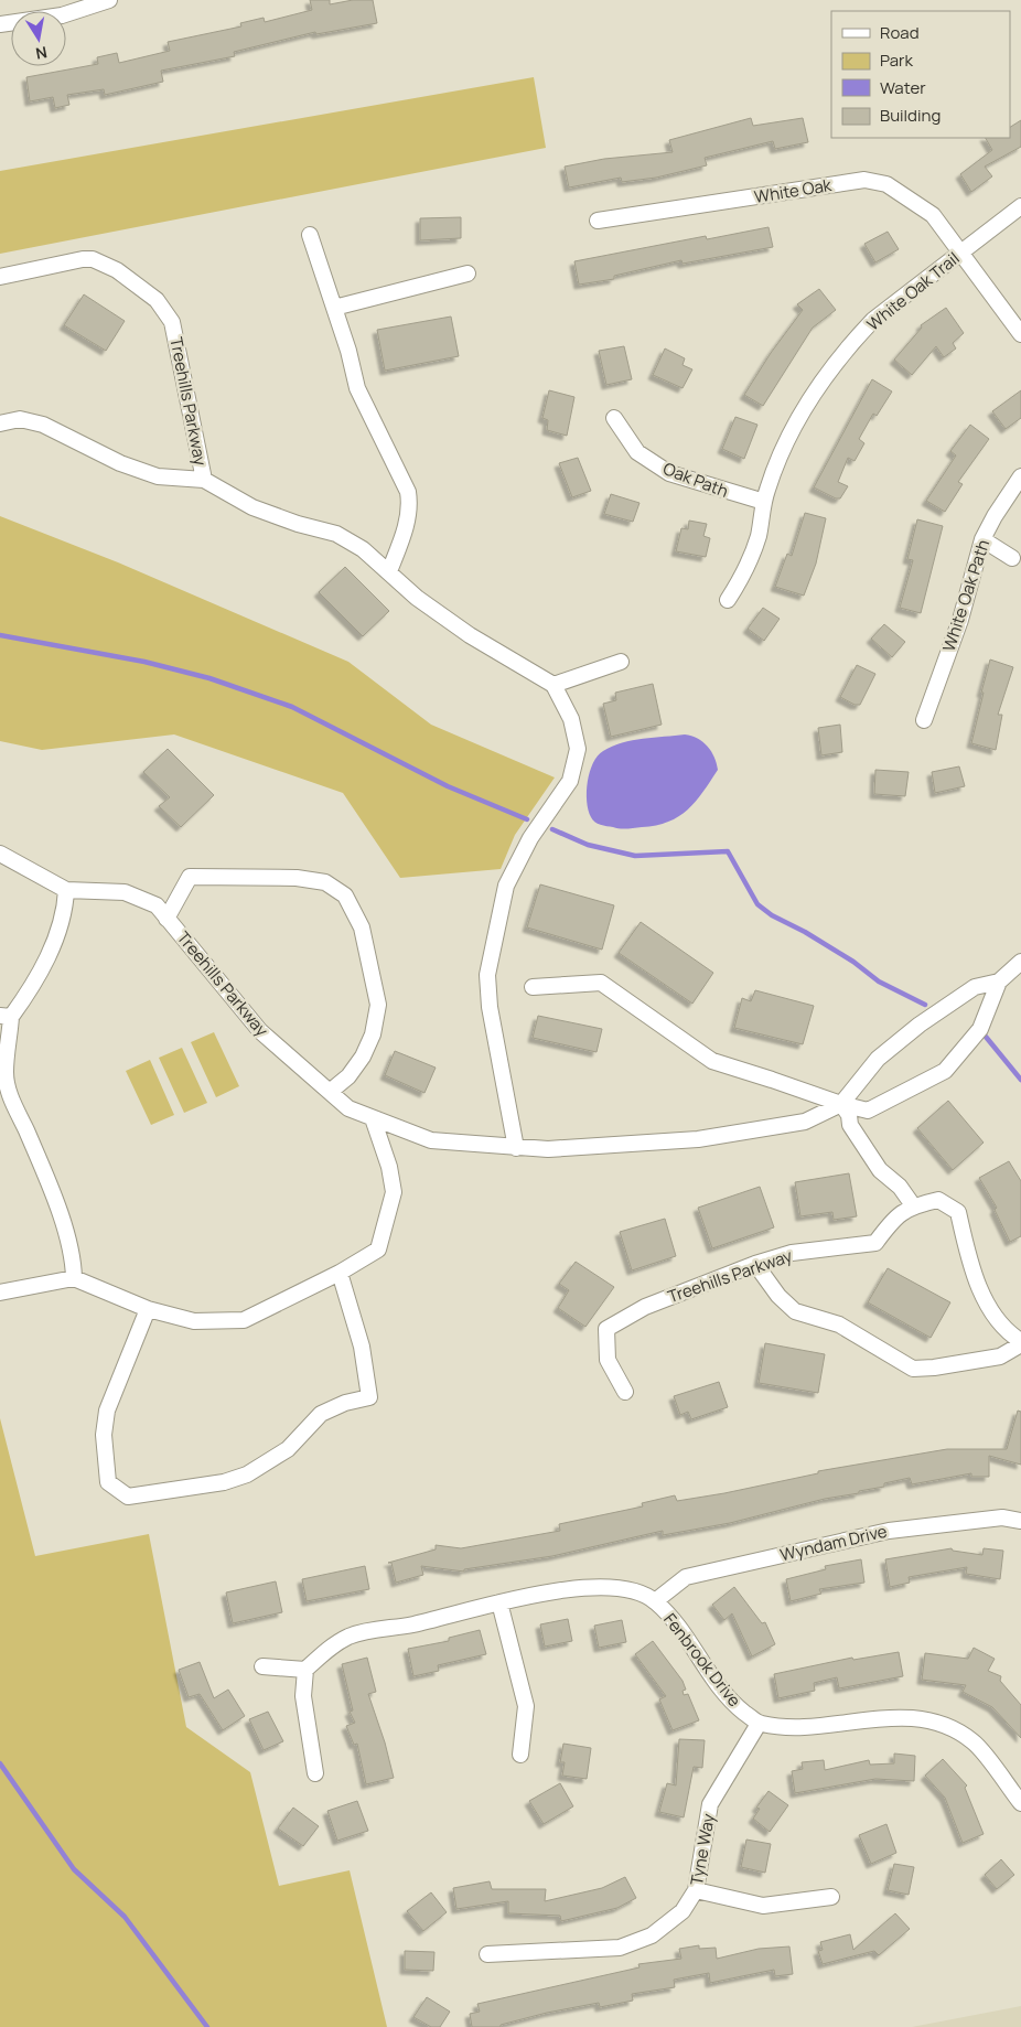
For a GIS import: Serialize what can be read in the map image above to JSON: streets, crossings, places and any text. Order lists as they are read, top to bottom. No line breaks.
{"streets":{"street":["White Oak","White Oak Trail","Treehills Parkway","Oak Path","White Oak Path","Wyndam Drive","Fenbrook Drive","Tyne Way"]},"crossings":[["White Oak","White Oak Trail"],["White Oak Trail","Oak Path"],["Wyndam Drive","Fenbrook Drive"],["Fenbrook Drive","Tyne Way"]],"legend":["Road","Park","Water","Building"],"north":"bottom"}
